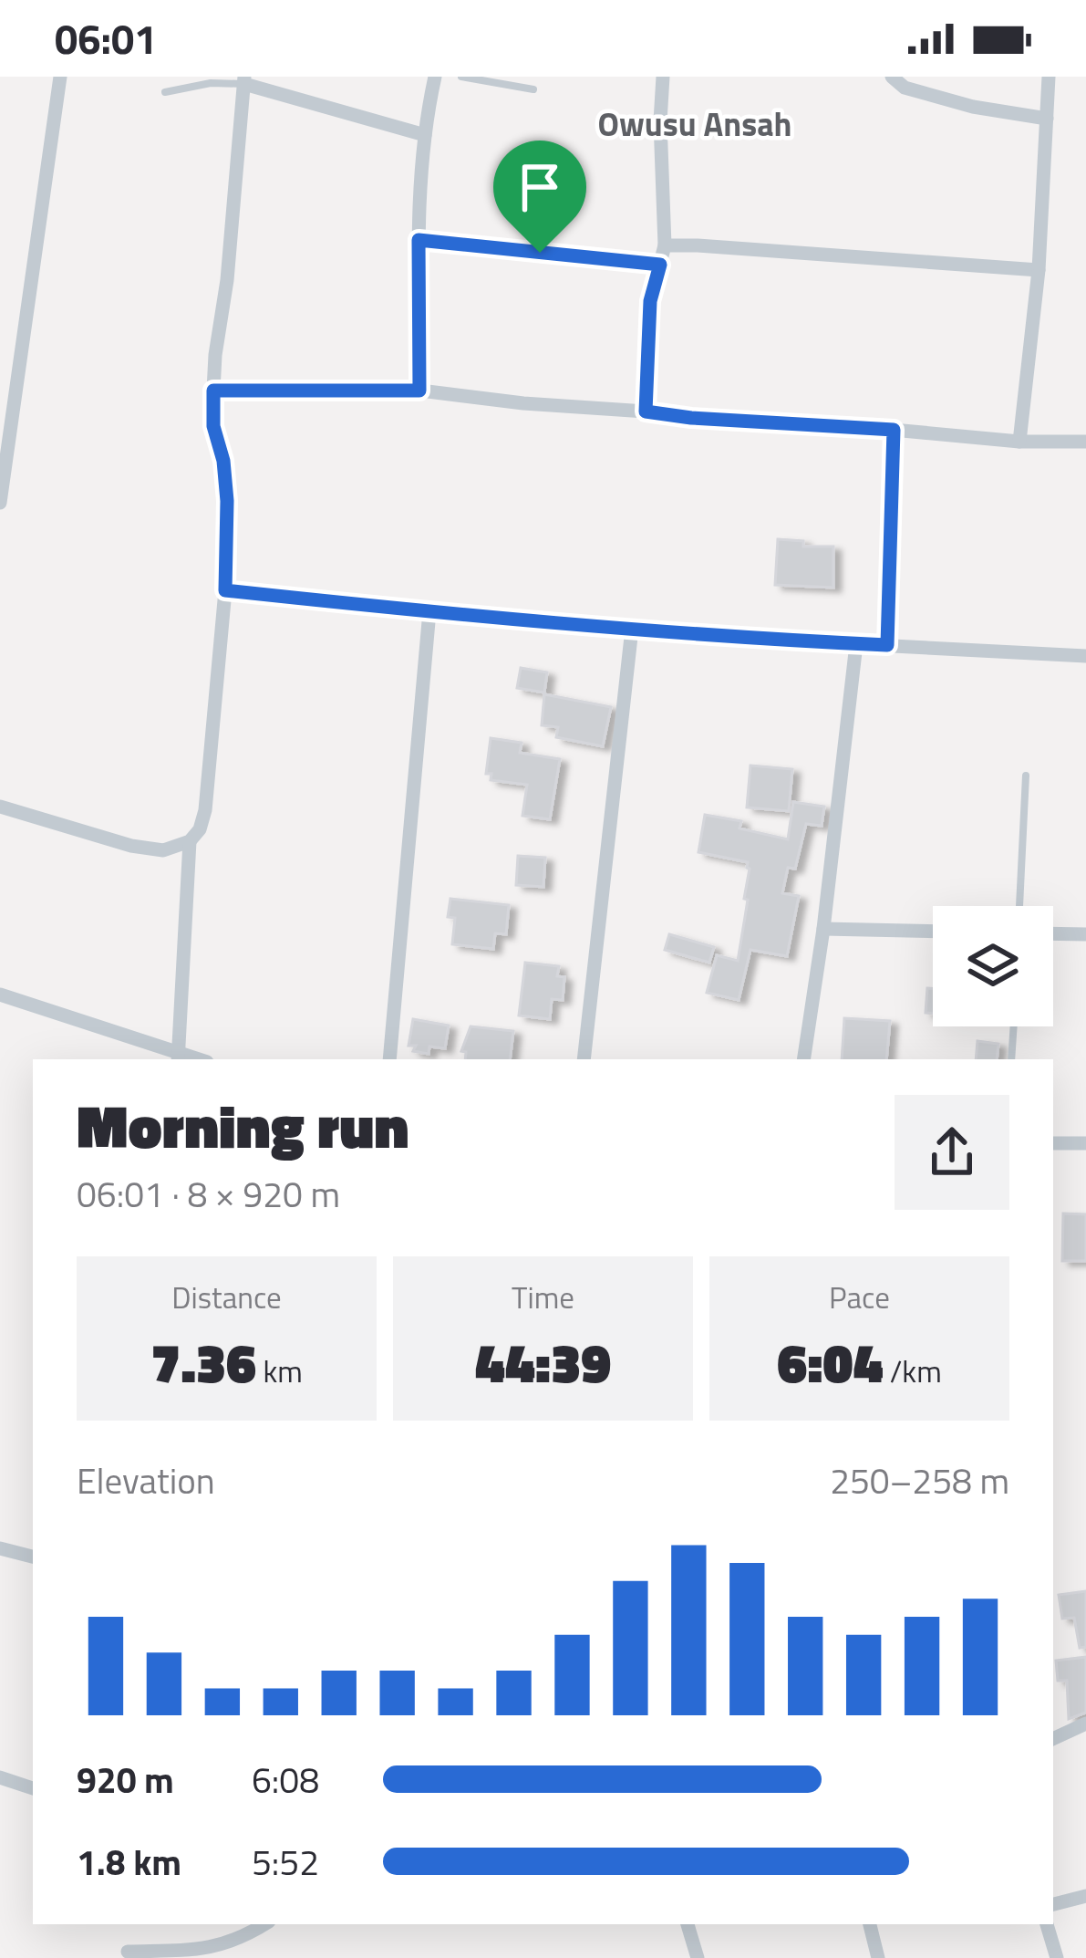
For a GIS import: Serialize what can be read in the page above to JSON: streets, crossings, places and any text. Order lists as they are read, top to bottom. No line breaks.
{"districts":["Owusu Ansah"],"page":{"status":"06:01","heading":["Morning run","06:01 · 8 × 920 m"],"stats":[["Distance","7.36 km"],["Time","44:39"],["Pace","6:04 /km"]],"chart":["Elevation","250–258 m"],"list":[{"name":"920 m","note":"6:08"},{"name":"1.8 km","note":"5:52"}]}}
